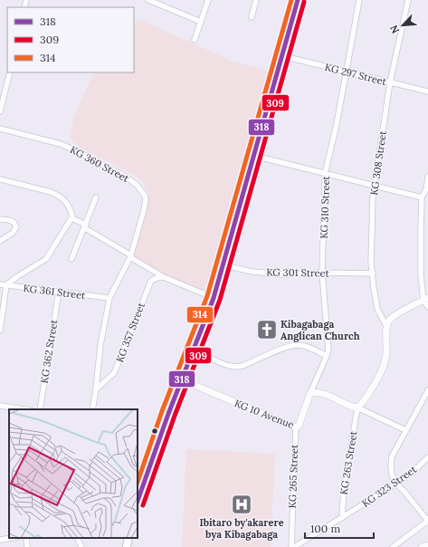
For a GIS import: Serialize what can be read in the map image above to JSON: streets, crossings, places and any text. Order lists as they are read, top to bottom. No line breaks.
{"streets":{"street":["KG 297 Street","KG 308 Street","KG 360 Street","KG 310 Street","KG 301 Street","KG 361 Street","KG 357 Street","KG 362 Street","KG 10 Avenue","KG 263 Street","KG 265 Street","KG 323 Street"]},"crossings":[["KG 297 Street","KG 308 Street"],["KG 297 Street","KG 310 Street"],["KG 308 Street","KG 301 Street"],["KG 360 Street","KG 361 Street"],["KG 360 Street","KG 357 Street"],["KG 310 Street","KG 301 Street"],["KG 310 Street","KG 10 Avenue"],["KG 361 Street","KG 362 Street"],["KG 10 Avenue","KG 265 Street"],["KG 263 Street","KG 323 Street"],["KG 265 Street","KG 323 Street"]],"places":{"church":["Kibagabaga Anglican Church"],"hospital":["Ibitaro by'akarere bya Kibagabaga"]},"lines":["transit line 318","transit line 314","transit line 309"],"legend":["318","309","314"],"scale_bar":"100 m","north":"bottom left"}
